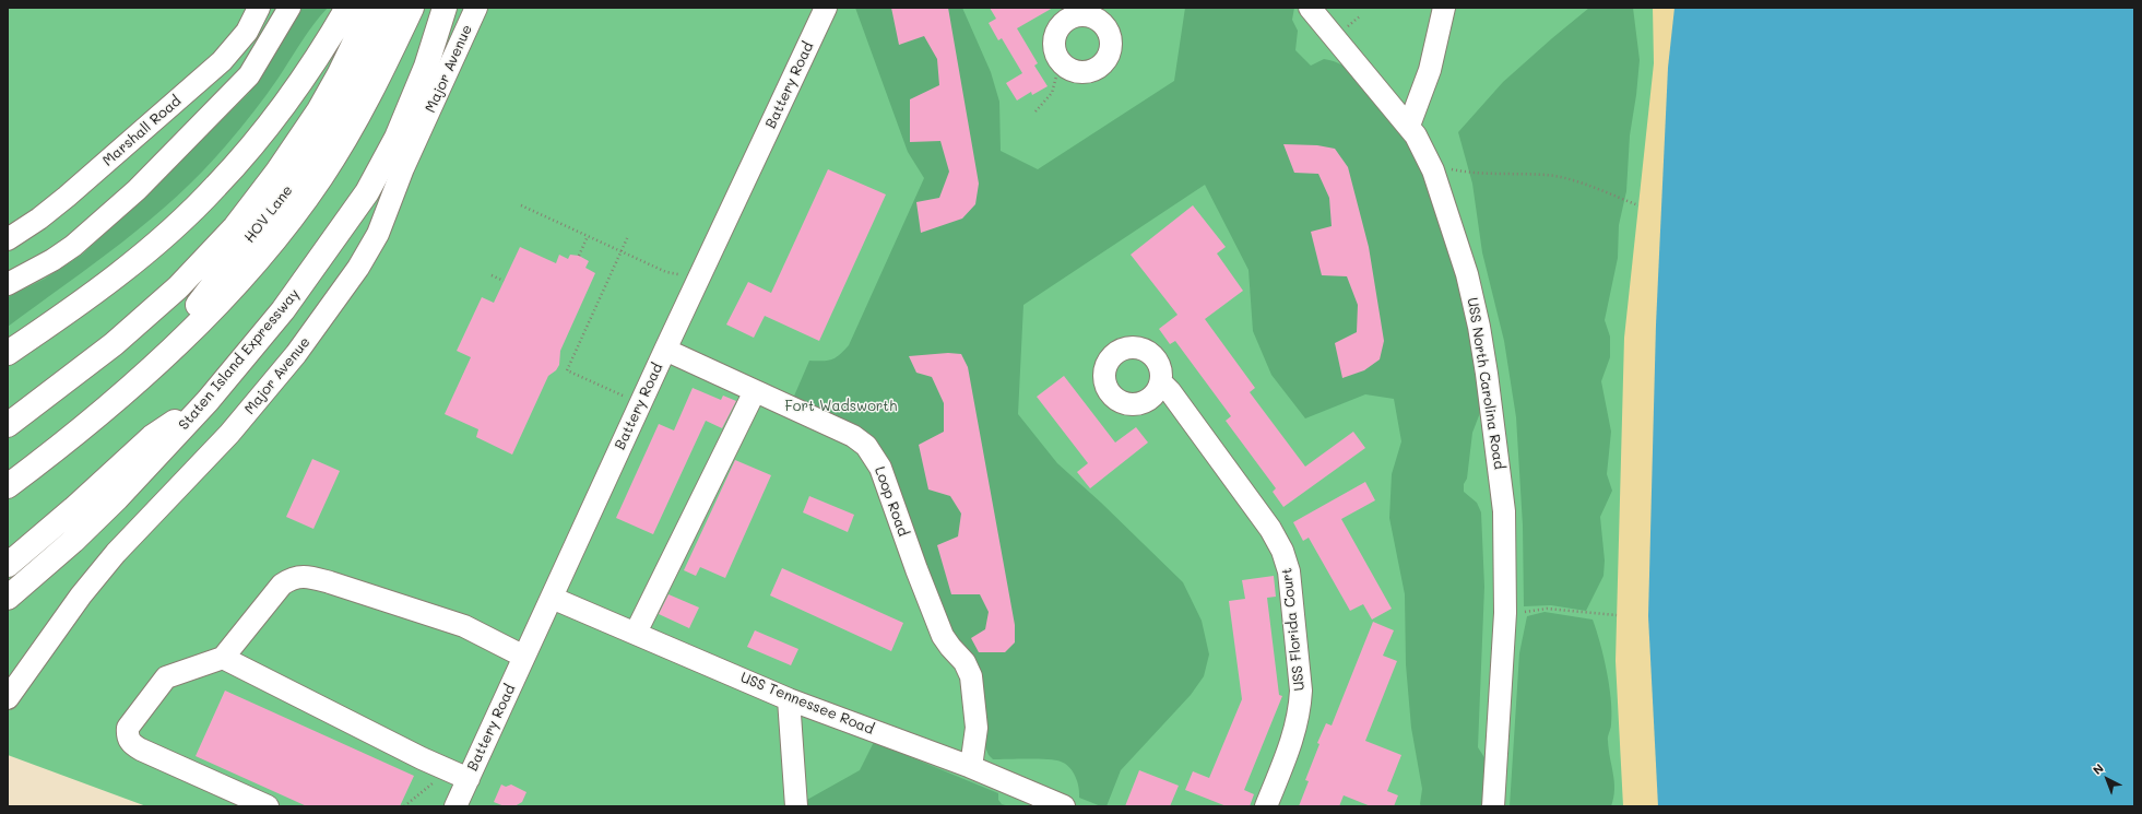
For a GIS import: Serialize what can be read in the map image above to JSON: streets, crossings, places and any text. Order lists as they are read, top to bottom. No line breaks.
{"streets":{"highway":["HOV Lane","Staten Island Expressway"],"street":["Major Avenue","Battery Road","Marshall Road","USS North Carolina Road","Loop Road","USS Florida Court","USS Tennessee Road"]},"crossings":[["Battery Road","Loop Road"],["Battery Road","USS Tennessee Road"],["Loop Road","USS Tennessee Road"]],"parks":["Fort Wadsworth"],"north":"top left"}
